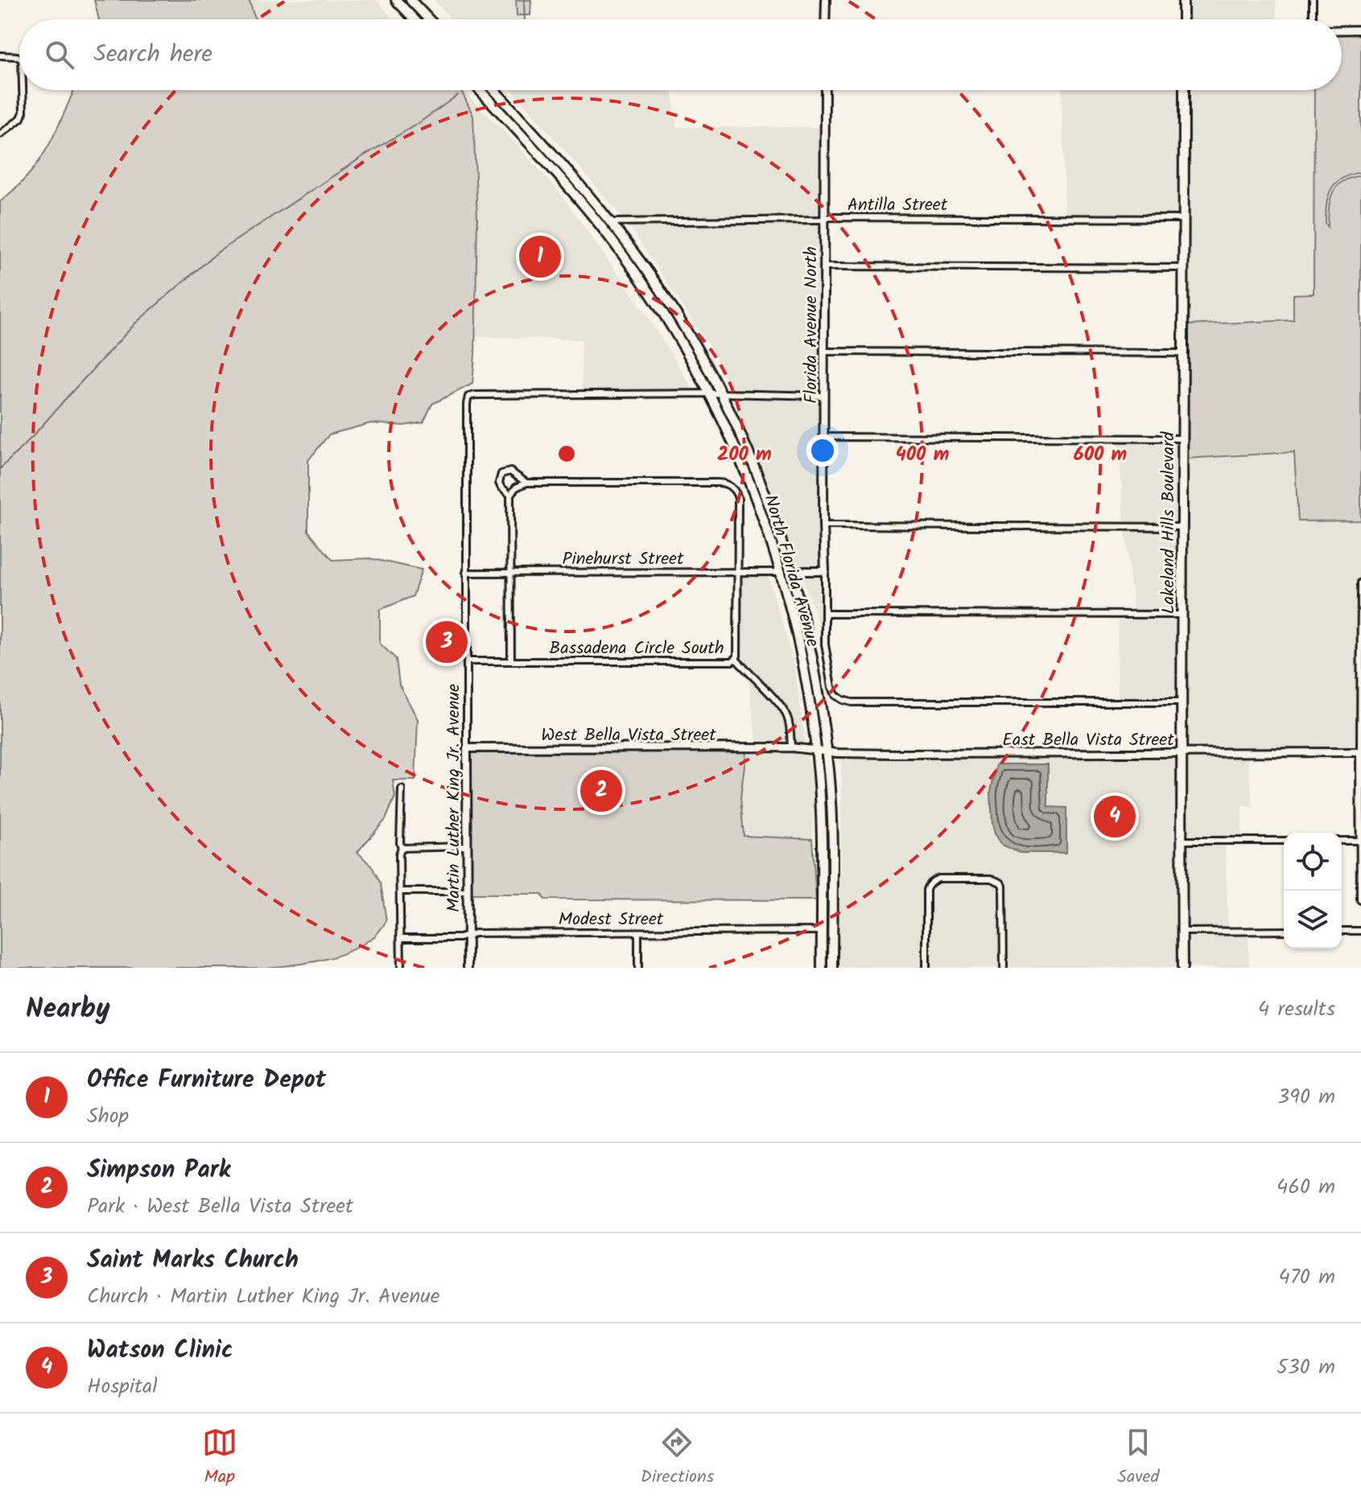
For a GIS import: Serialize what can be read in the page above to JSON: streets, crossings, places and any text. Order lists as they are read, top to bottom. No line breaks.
{"streets":{"main road":["Lakeland Hills Boulevard","North Florida Avenue"],"street":["Antilla Street","Florida Avenue North","Pinehurst Street","Bassadena Circle South","West Bella Vista Street","East Bella Vista Street","Martin Luther King Jr. Avenue","Modest Street"]},"crossings":[["Antilla Street","Florida Avenue North"],["Antilla Street","Lakeland Hills Boulevard"],["Antilla Street","North Florida Avenue"],["Florida Avenue North","North Florida Avenue"],["Lakeland Hills Boulevard","East Bella Vista Street"],["Pinehurst Street","North Florida Avenue"],["Pinehurst Street","Martin Luther King Jr. Avenue"],["North Florida Avenue","West Bella Vista Street"],["North Florida Avenue","East Bella Vista Street"],["North Florida Avenue","Martin Luther King Jr. Avenue"],["North Florida Avenue","Modest Street"],["Bassadena Circle South","West Bella Vista Street"],["Bassadena Circle South","Martin Luther King Jr. Avenue"],["West Bella Vista Street","East Bella Vista Street"],["West Bella Vista Street","Martin Luther King Jr. Avenue"],["Martin Luther King Jr. Avenue","Modest Street"]],"page":{"search":"Search here","pins":["1","3","2","4"],"heading":["Nearby","4 results"],"list":[{"mark":"1","name":"Office Furniture Depot","note":"Shop","value":"390 m"},{"mark":"2","name":"Simpson Park","note":"Park · West Bella Vista Street","value":"460 m"},{"mark":"3","name":"Saint Marks Church","note":"Church · Martin Luther King Jr. Avenue","value":"470 m"},{"mark":"4","name":"Watson Clinic","note":"Hospital","value":"530 m"}],"nav":["Map","Directions","Saved"]},"rings":["200 m","400 m","600 m"]}
